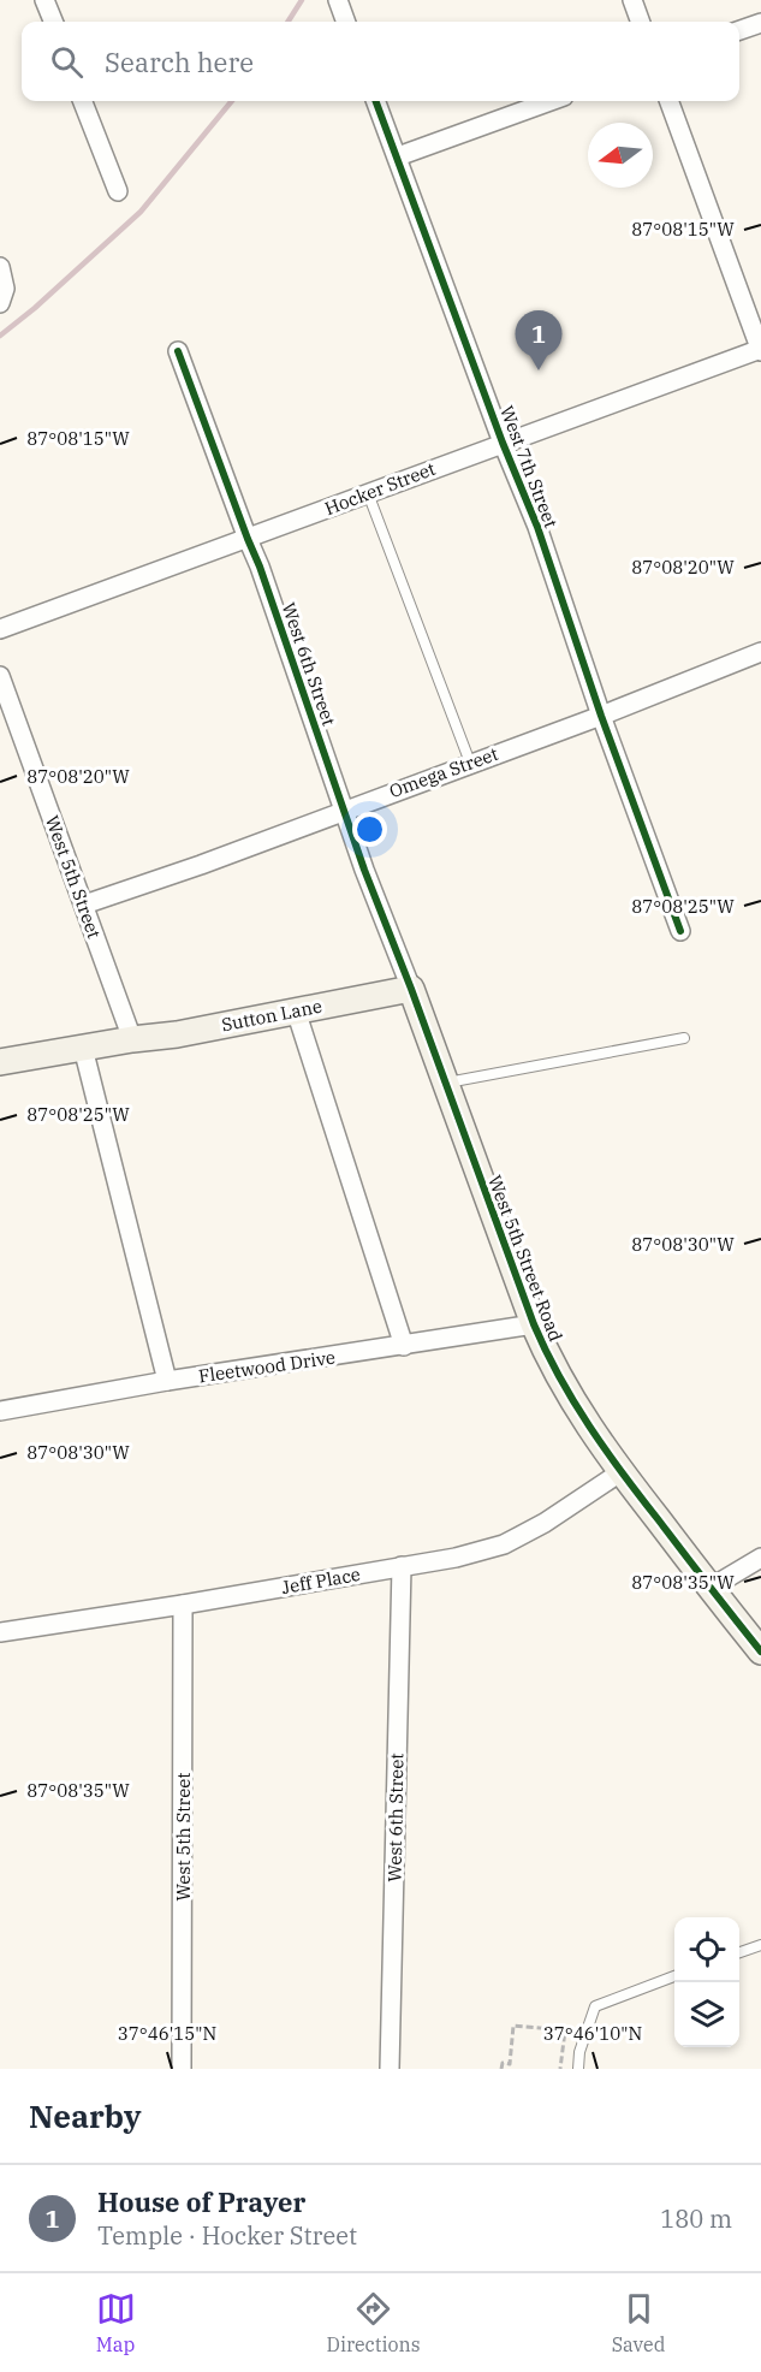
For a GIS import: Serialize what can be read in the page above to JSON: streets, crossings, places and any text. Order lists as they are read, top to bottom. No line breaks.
{"streets":{"street":["West 7th Street","Hocker Street","West 6th Street","Omega Street","West 5th Street","Sutton Lane","West 5th Street Road","Fleetwood Drive","Jeff Place"]},"crossings":[["West 7th Street","Hocker Street"],["West 7th Street","Omega Street"],["Hocker Street","West 6th Street"],["West 6th Street","Omega Street"],["West 6th Street","Sutton Lane"],["West 6th Street","West 5th Street Road"],["West 6th Street","Jeff Place"],["Omega Street","West 5th Street"],["West 5th Street","Sutton Lane"],["West 5th Street","Jeff Place"],["Sutton Lane","West 5th Street Road"],["West 5th Street Road","Fleetwood Drive"],["West 5th Street Road","Jeff Place"]],"north":"left","page":{"search":"Search here","pins":"1","heading":"Nearby","list":[{"mark":"1","name":"House of Prayer","note":"Temple · Hocker Street","value":"180 m"}],"nav":["Map","Directions","Saved"]},"coordinates":["87°08'15\"W","87°08'20\"W","87°08'25\"W","87°08'30\"W","87°08'35\"W","37°46'15\"N","37°46'10\"N"]}
